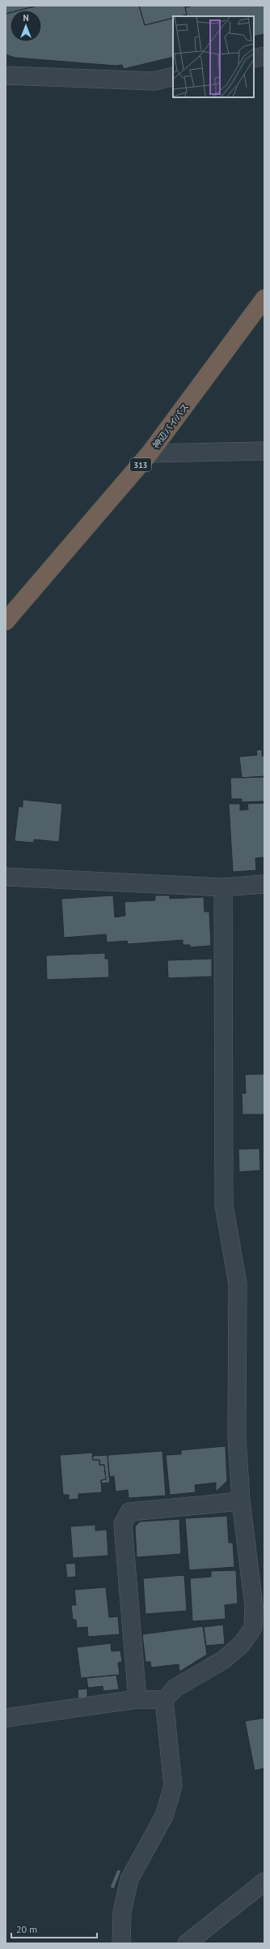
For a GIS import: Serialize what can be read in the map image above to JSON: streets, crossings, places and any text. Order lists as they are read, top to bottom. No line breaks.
{"streets":{"highway":["神辺バイパス","313"]},"scale_bar":"20 m","north":"top"}
